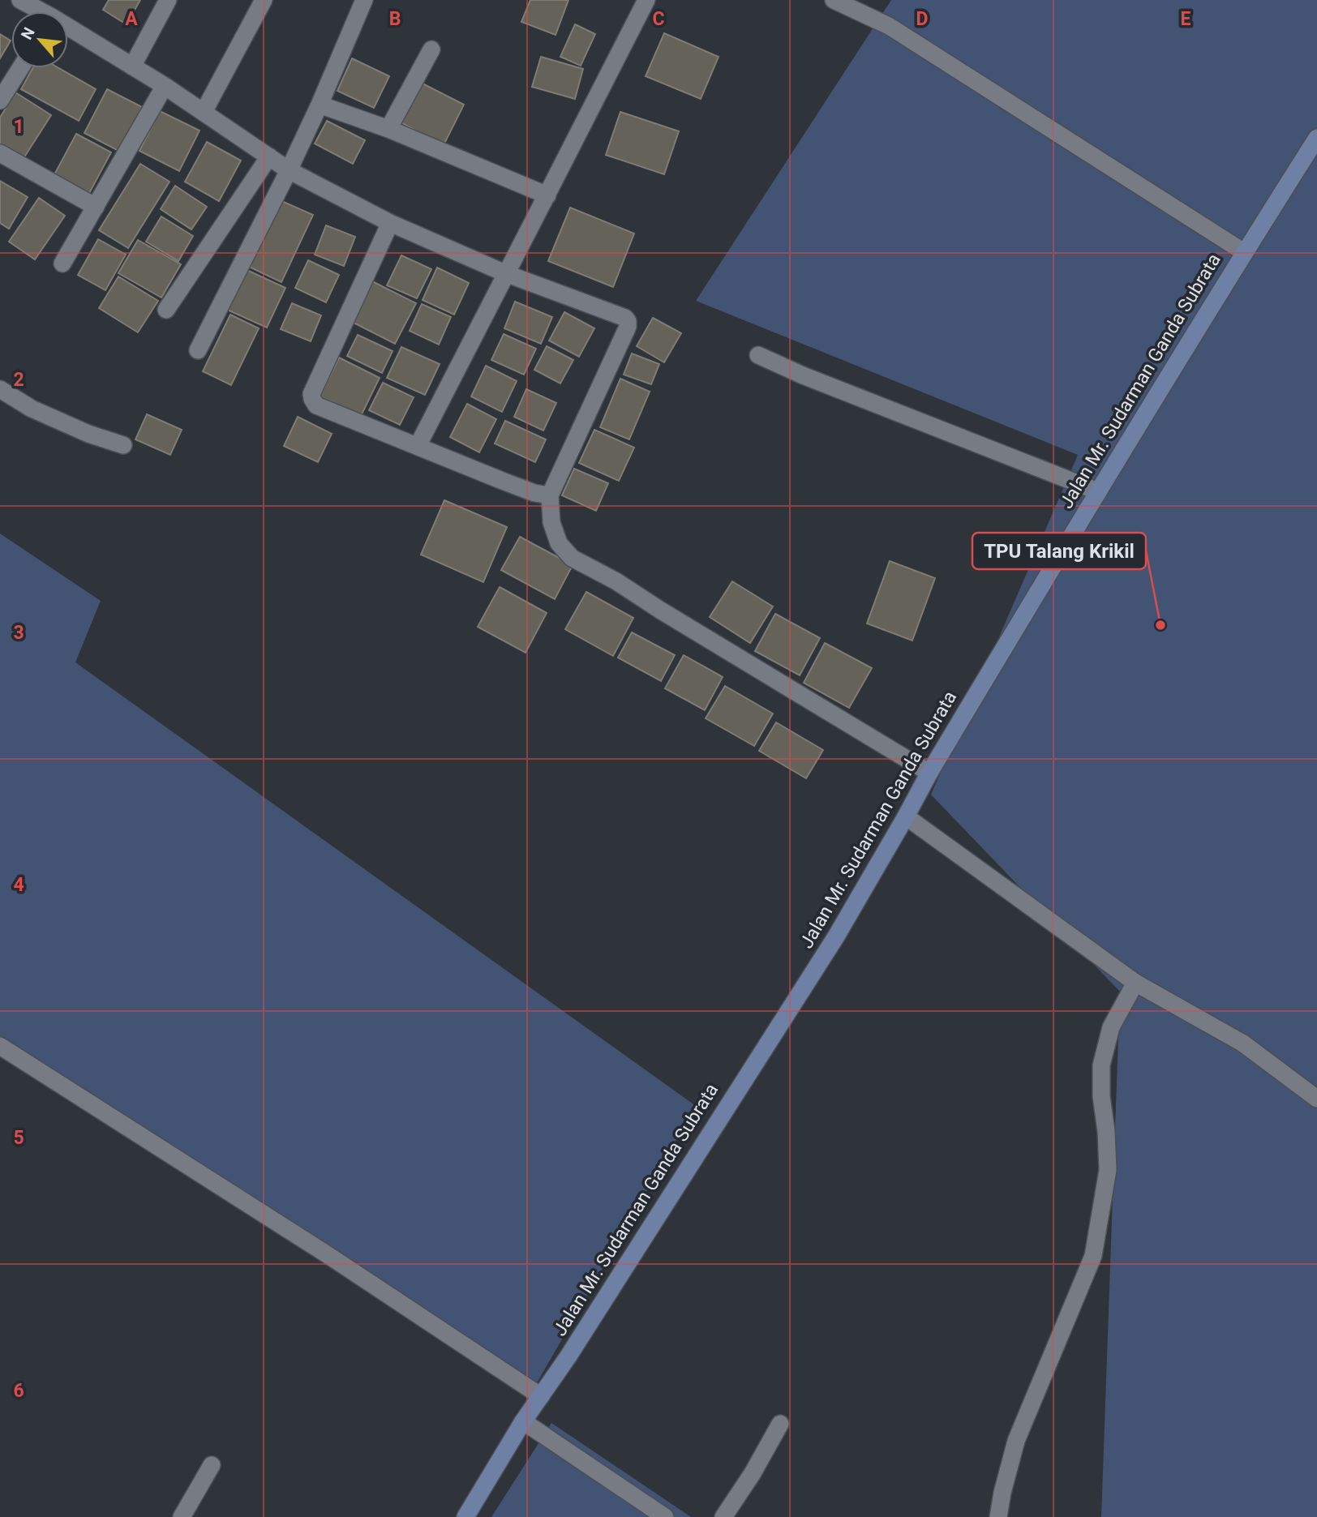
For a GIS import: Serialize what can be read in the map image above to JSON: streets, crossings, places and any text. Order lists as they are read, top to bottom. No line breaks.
{"streets":{"street":["Jalan Mr. Sudarman Ganda Subrata"]},"places":["TPU Talang Krikil"],"north":"top left","grid":{"columns":["A","B","C","D","E"],"rows":["1","2","3","4","5","6"]}}
